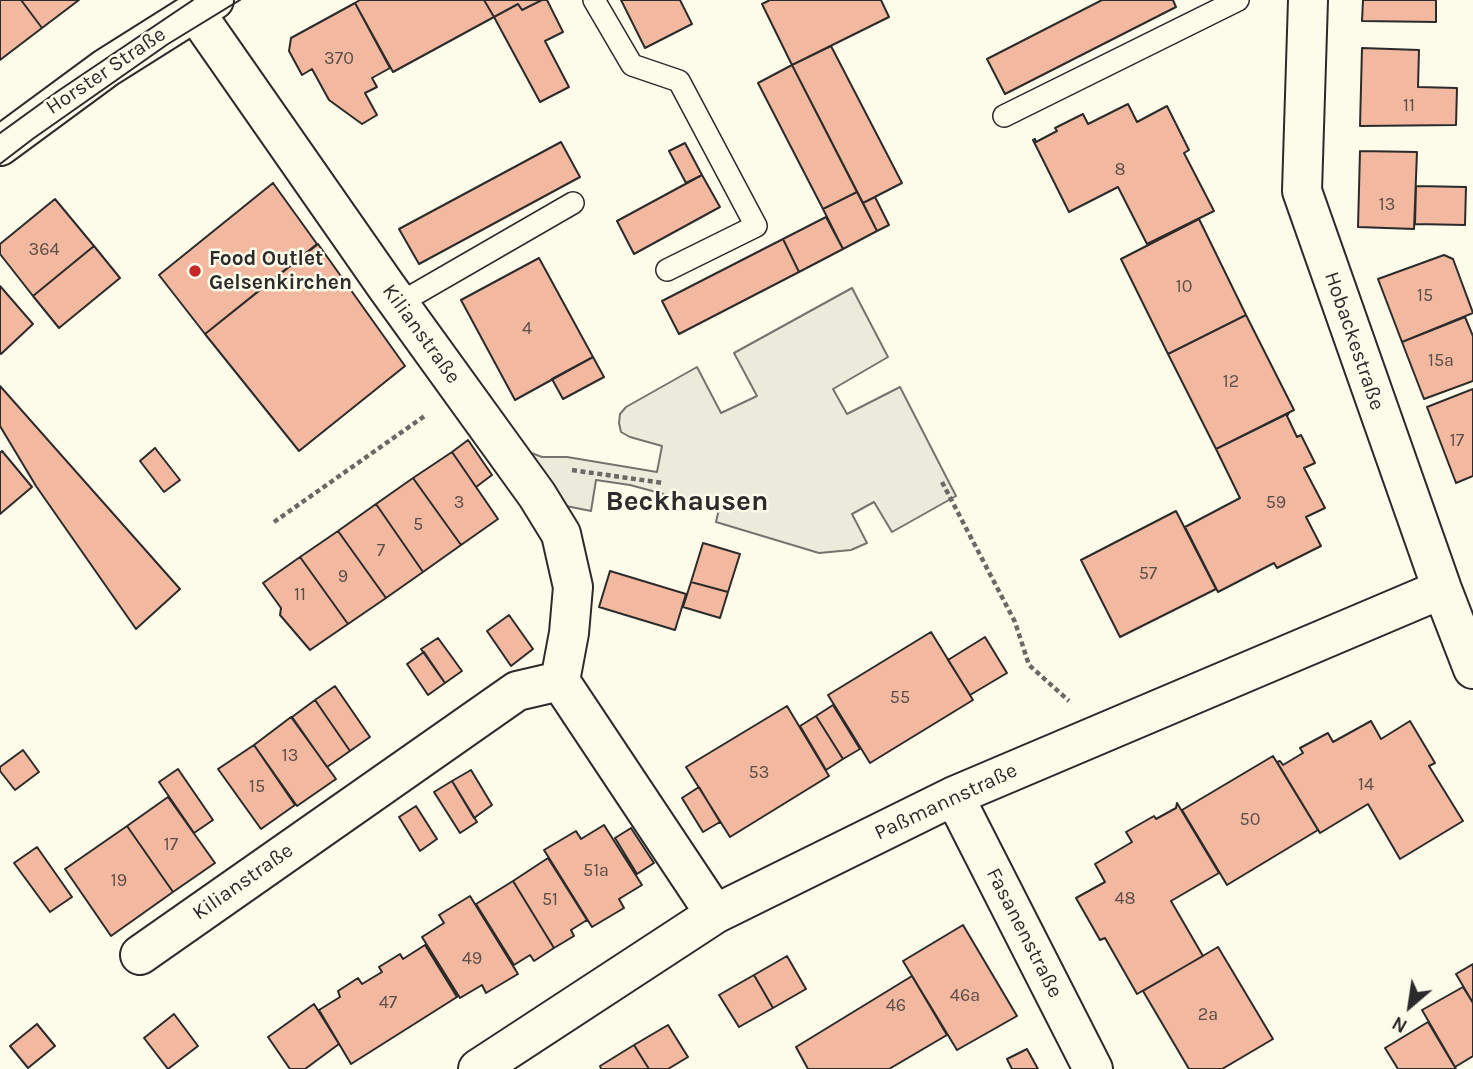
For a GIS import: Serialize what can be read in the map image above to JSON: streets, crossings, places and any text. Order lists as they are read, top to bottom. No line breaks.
{"streets":{"street":["Horster Straße","Kilianstraße","Hobackestraße","Paßmannstraße","Fasanenstraße"]},"crossings":[["Horster Straße","Kilianstraße"],["Hobackestraße","Paßmannstraße"],["Paßmannstraße","Fasanenstraße"]],"districts":["Beckhausen"],"places":["Food Outlet Gelsenkirchen"],"house_numbers":["370","11","8","13","364","10","15","4","15a","12","17","3","59","5","7","57","9","11","55","13","53","14","15","50","17","51a","19","48","51","49","46a","47","46","2a"],"north":"bottom left"}
